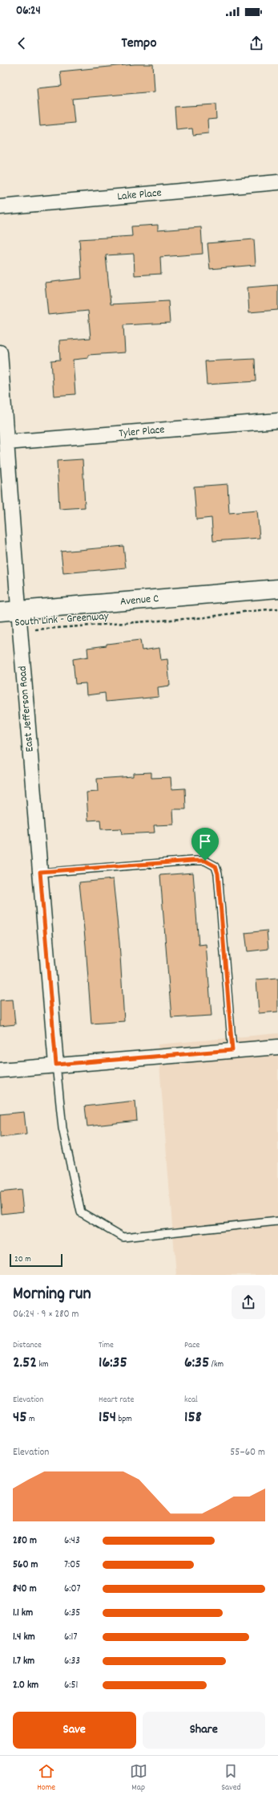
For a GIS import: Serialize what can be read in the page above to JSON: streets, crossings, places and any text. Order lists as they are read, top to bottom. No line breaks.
{"streets":{"main road":["Avenue C"],"street":["Lake Place","Tyler Place","East Jefferson Road"],"path":["South Link - Greenway"]},"crossings":[["Tyler Place","East Jefferson Road"],["Avenue C","East Jefferson Road"],["South Link - Greenway","East Jefferson Road"]],"scale_bar":"20 m","page":{"status":"06:24","header":"Tempo","scale":"20 m","heading":["Morning run","06:24 · 9 × 280 m"],"stats":[["Distance","2.52 km"],["Time","16:35"],["Pace","6:35 /km"],["Elevation","45 m"],["Heart rate","154 bpm"],["kcal","158"]],"chart":["Elevation","55–60 m"],"list":[{"name":"280 m","note":"6:43"},{"name":"560 m","note":"7:05"},{"name":"840 m","note":"6:07"},{"name":"1.1 km","note":"6:35"},{"name":"1.4 km","note":"6:17"},{"name":"1.7 km","note":"6:33"},{"name":"2.0 km","note":"6:51"}],"buttons":["Save","Share"],"tabs":["Home","Map","Saved"]}}
